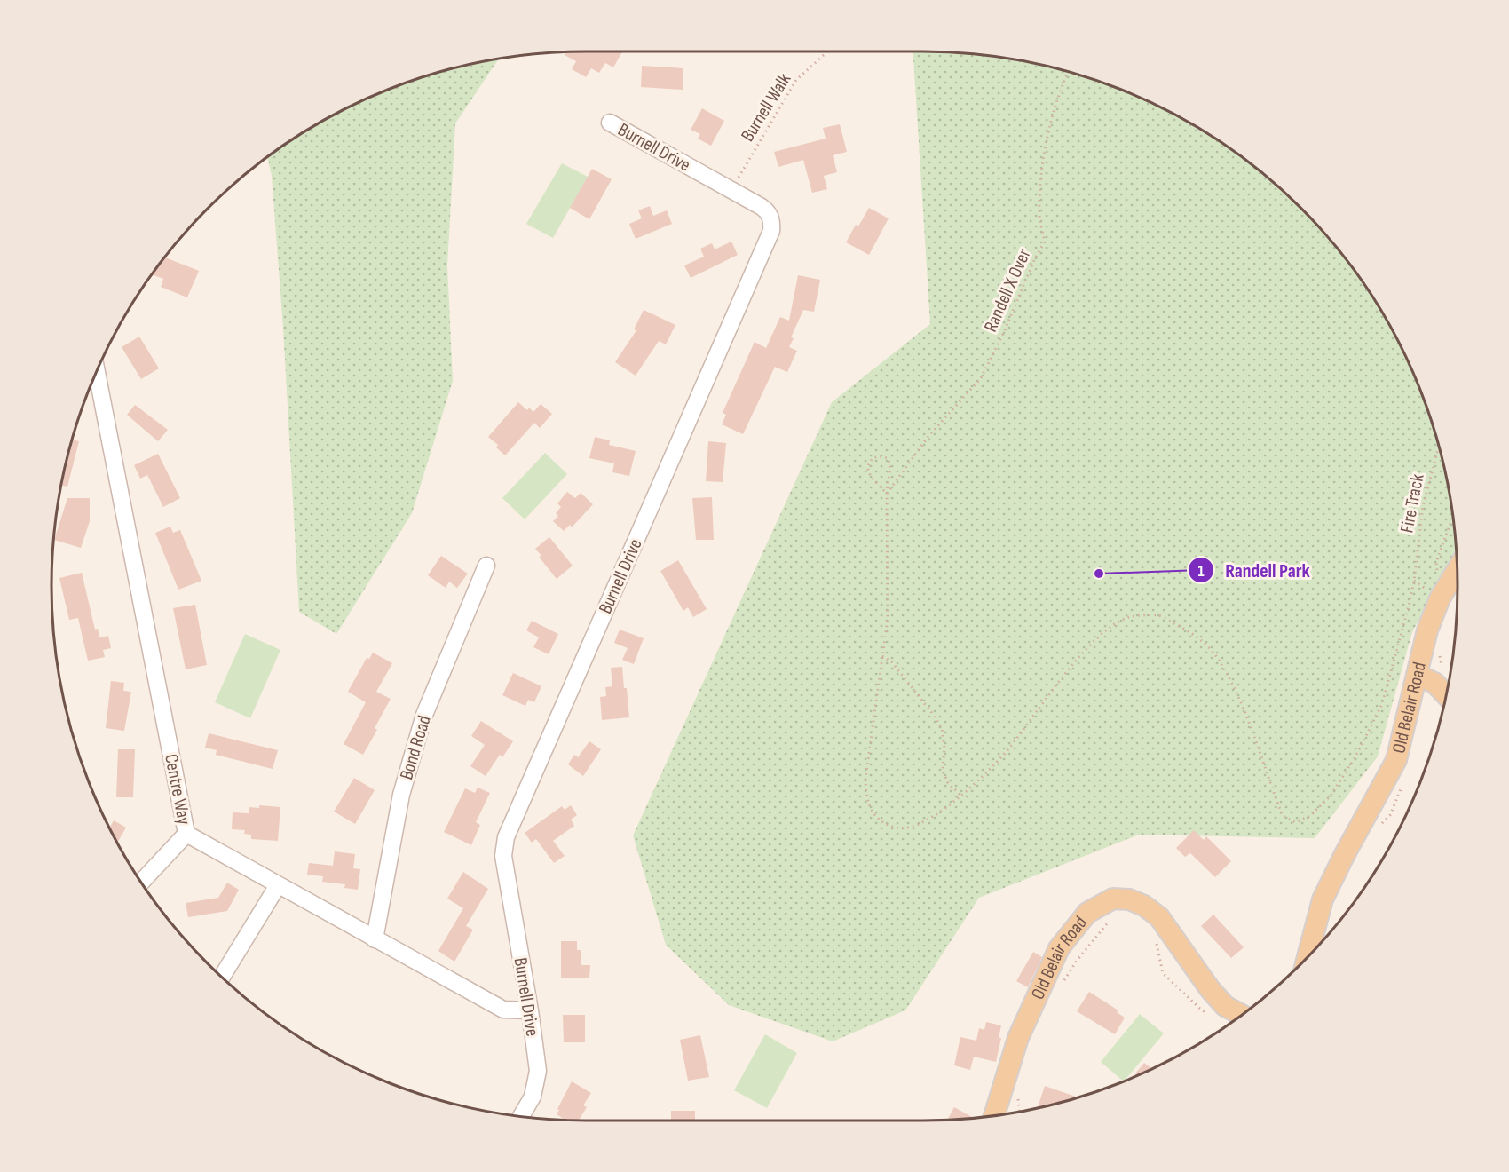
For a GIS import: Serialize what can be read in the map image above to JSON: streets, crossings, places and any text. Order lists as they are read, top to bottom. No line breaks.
{"streets":{"main road":["Old Belair Road"],"street":["Burnell Drive","Bond Road","Centre Way"],"path":["Burnell Walk","Randell X Over","Fire Track"]},"crossings":[["Burnell Walk","Burnell Drive"],["Burnell Drive","Centre Way"],["Randell X Over","Fire Track"],["Bond Road","Centre Way"]],"places":["Randell Park"]}
